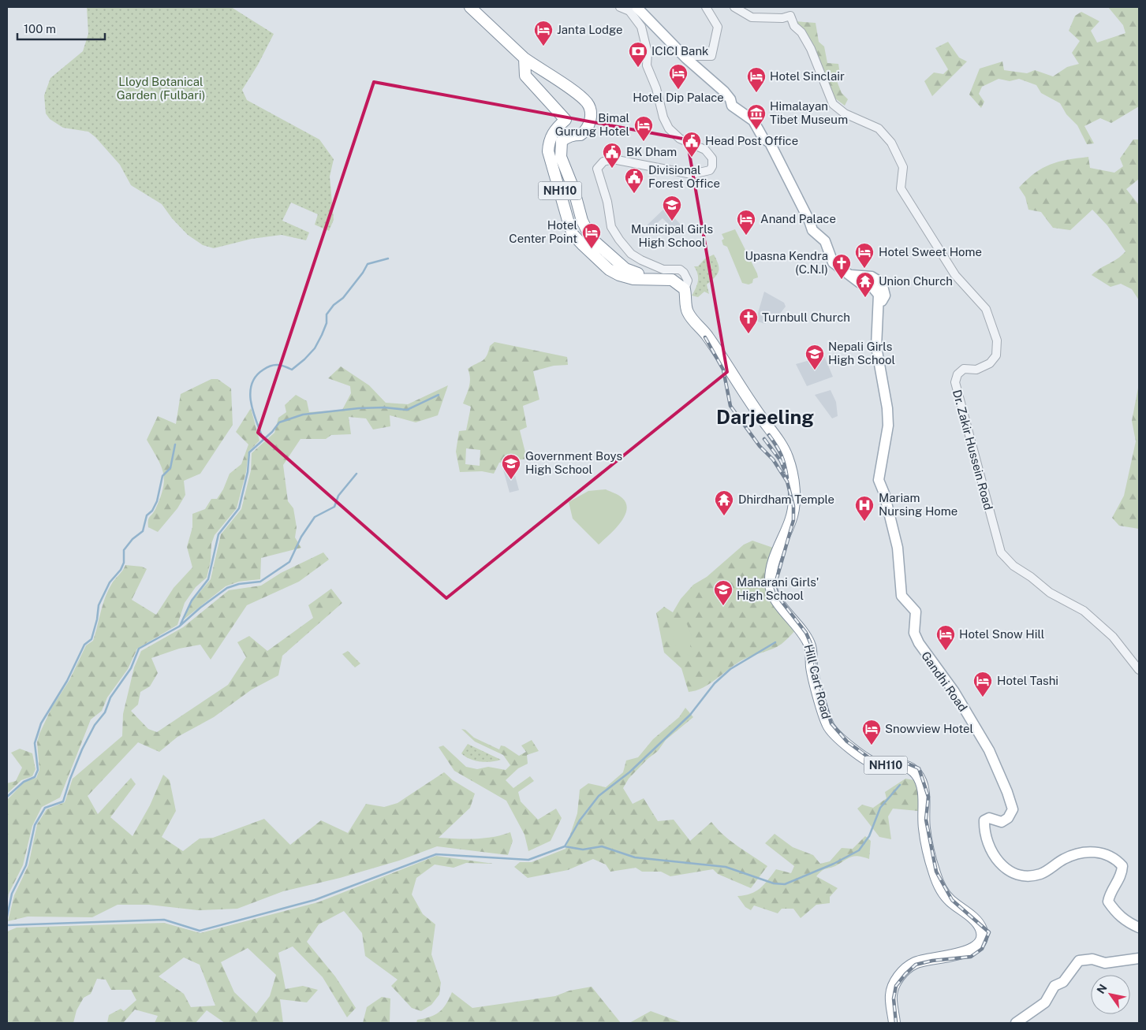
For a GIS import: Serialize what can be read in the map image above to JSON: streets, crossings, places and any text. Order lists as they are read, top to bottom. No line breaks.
{"streets":{"highway":["NH110","Hill Cart Road"],"main road":["Gandhi Road"],"street":["Dr. Zakir Hussein Road"]},"districts":["Darjeeling"],"parks":["Lloyd Botanical Garden (Fulbari)"],"places":{"hotel":["Janta Lodge","Hotel Dip Palace","Hotel Sinclair","Bimal Gurung Hotel","Anand Palace","Hotel Center Point","Hotel Sweet Home","Hotel Snow Hill","Hotel Tashi","Snowview Hotel"],"bank":["ICICI Bank"],"museum":["Himalayan Tibet Museum"],"public building":["Head Post Office","BK Dham","Divisional Forest Office"],"school or university":["Municipal Girls High School","Nepali Girls High School","Government Boys High School","Maharani Girls' High School"],"church":["Upasna Kendra (C.N.I)","Turnbull Church"],"temple":["Union Church","Dhirdham Temple"],"hospital":["Mariam Nursing Home"]},"scale_bar":"100 m","north":"top left"}
